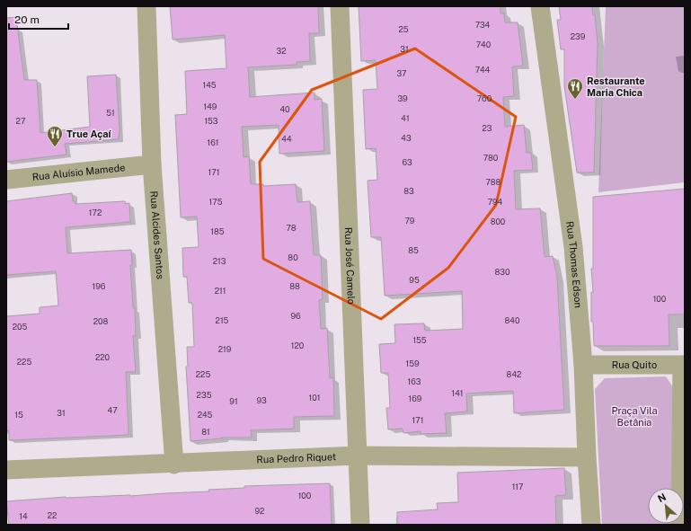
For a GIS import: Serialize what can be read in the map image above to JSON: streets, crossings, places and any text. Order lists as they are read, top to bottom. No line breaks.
{"streets":{"street":["Rua Aluísio Mamede","Rua Alcides Santos","Rua José Camelo","Rua Thomas Edson","Rua Quito","Rua Pedro Riquet"]},"crossings":[["Rua Aluísio Mamede","Rua Alcides Santos"],["Rua Alcides Santos","Rua Pedro Riquet"],["Rua José Camelo","Rua Pedro Riquet"],["Rua Thomas Edson","Rua Quito"],["Rua Thomas Edson","Rua Pedro Riquet"]],"parks":["Praça Vila Betânia"],"places":{"restaurant":["Restaurante Maria Chica","True Açaí"]},"house_numbers":["734","25","239","740","31","32","744","37","145","39","760","149","40","51","41","27","153","23","43","44","161","780","63","171","788","83","175","794","172","79","800","78","185","85","80","213","830","95","196","88","211","100","96","215","840","208","205","155","120","219","220","225","159","225","842","163","141","235","101","169","93","91","47","31","15","245","171","81","117","100","92","22","14"],"scale_bar":"20 m","north":"top left"}
